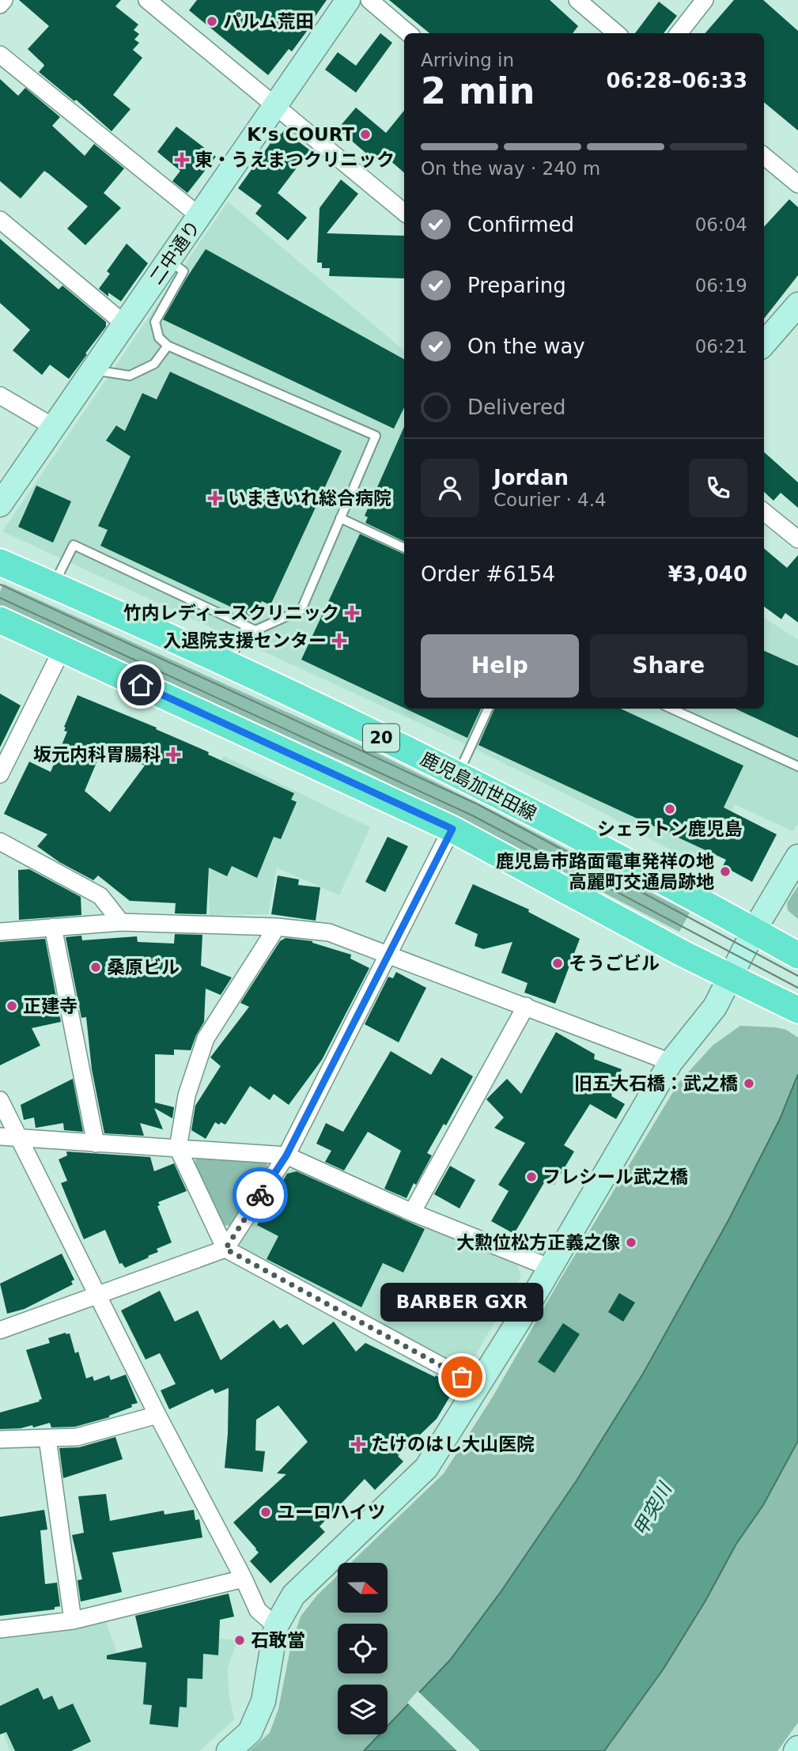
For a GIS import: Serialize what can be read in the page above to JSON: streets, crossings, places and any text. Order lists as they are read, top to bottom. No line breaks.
{"streets":{"main road":["20","鹿児島加世田線"],"street":["二中通り"]},"water":["甲突川"],"places":{"other":["パルム荒田","K’s COURT","シェラトン鹿児島","鹿児島市路面電車発祥の地 高麗町交通局跡地","そうごビル","桑原ビル","正建寺","旧五大石橋：武之橋","フレシール武之橋","大勲位松方正義之像","BARBER GXR","ユーロハイツ","石敢當"],"health":["東・うえまつクリニック","いまきいれ総合病院","竹内レディースクリニック","入退院支援センター","坂元内科胃腸科","たけのはし大山医院"]},"north":"right","page":{"heading":["2 min","Arriving in","06:28–06:33"],"panel":["Jordan","Courier · 4.4","Order #6154","¥3,040"],"bar":"On the way · 240 m","list":[["Confirmed","06:04"],["Preparing","06:19"],["On the way","06:21"],"Delivered"],"buttons":["Help","Share"],"bubble":"BARBER GXR"}}
